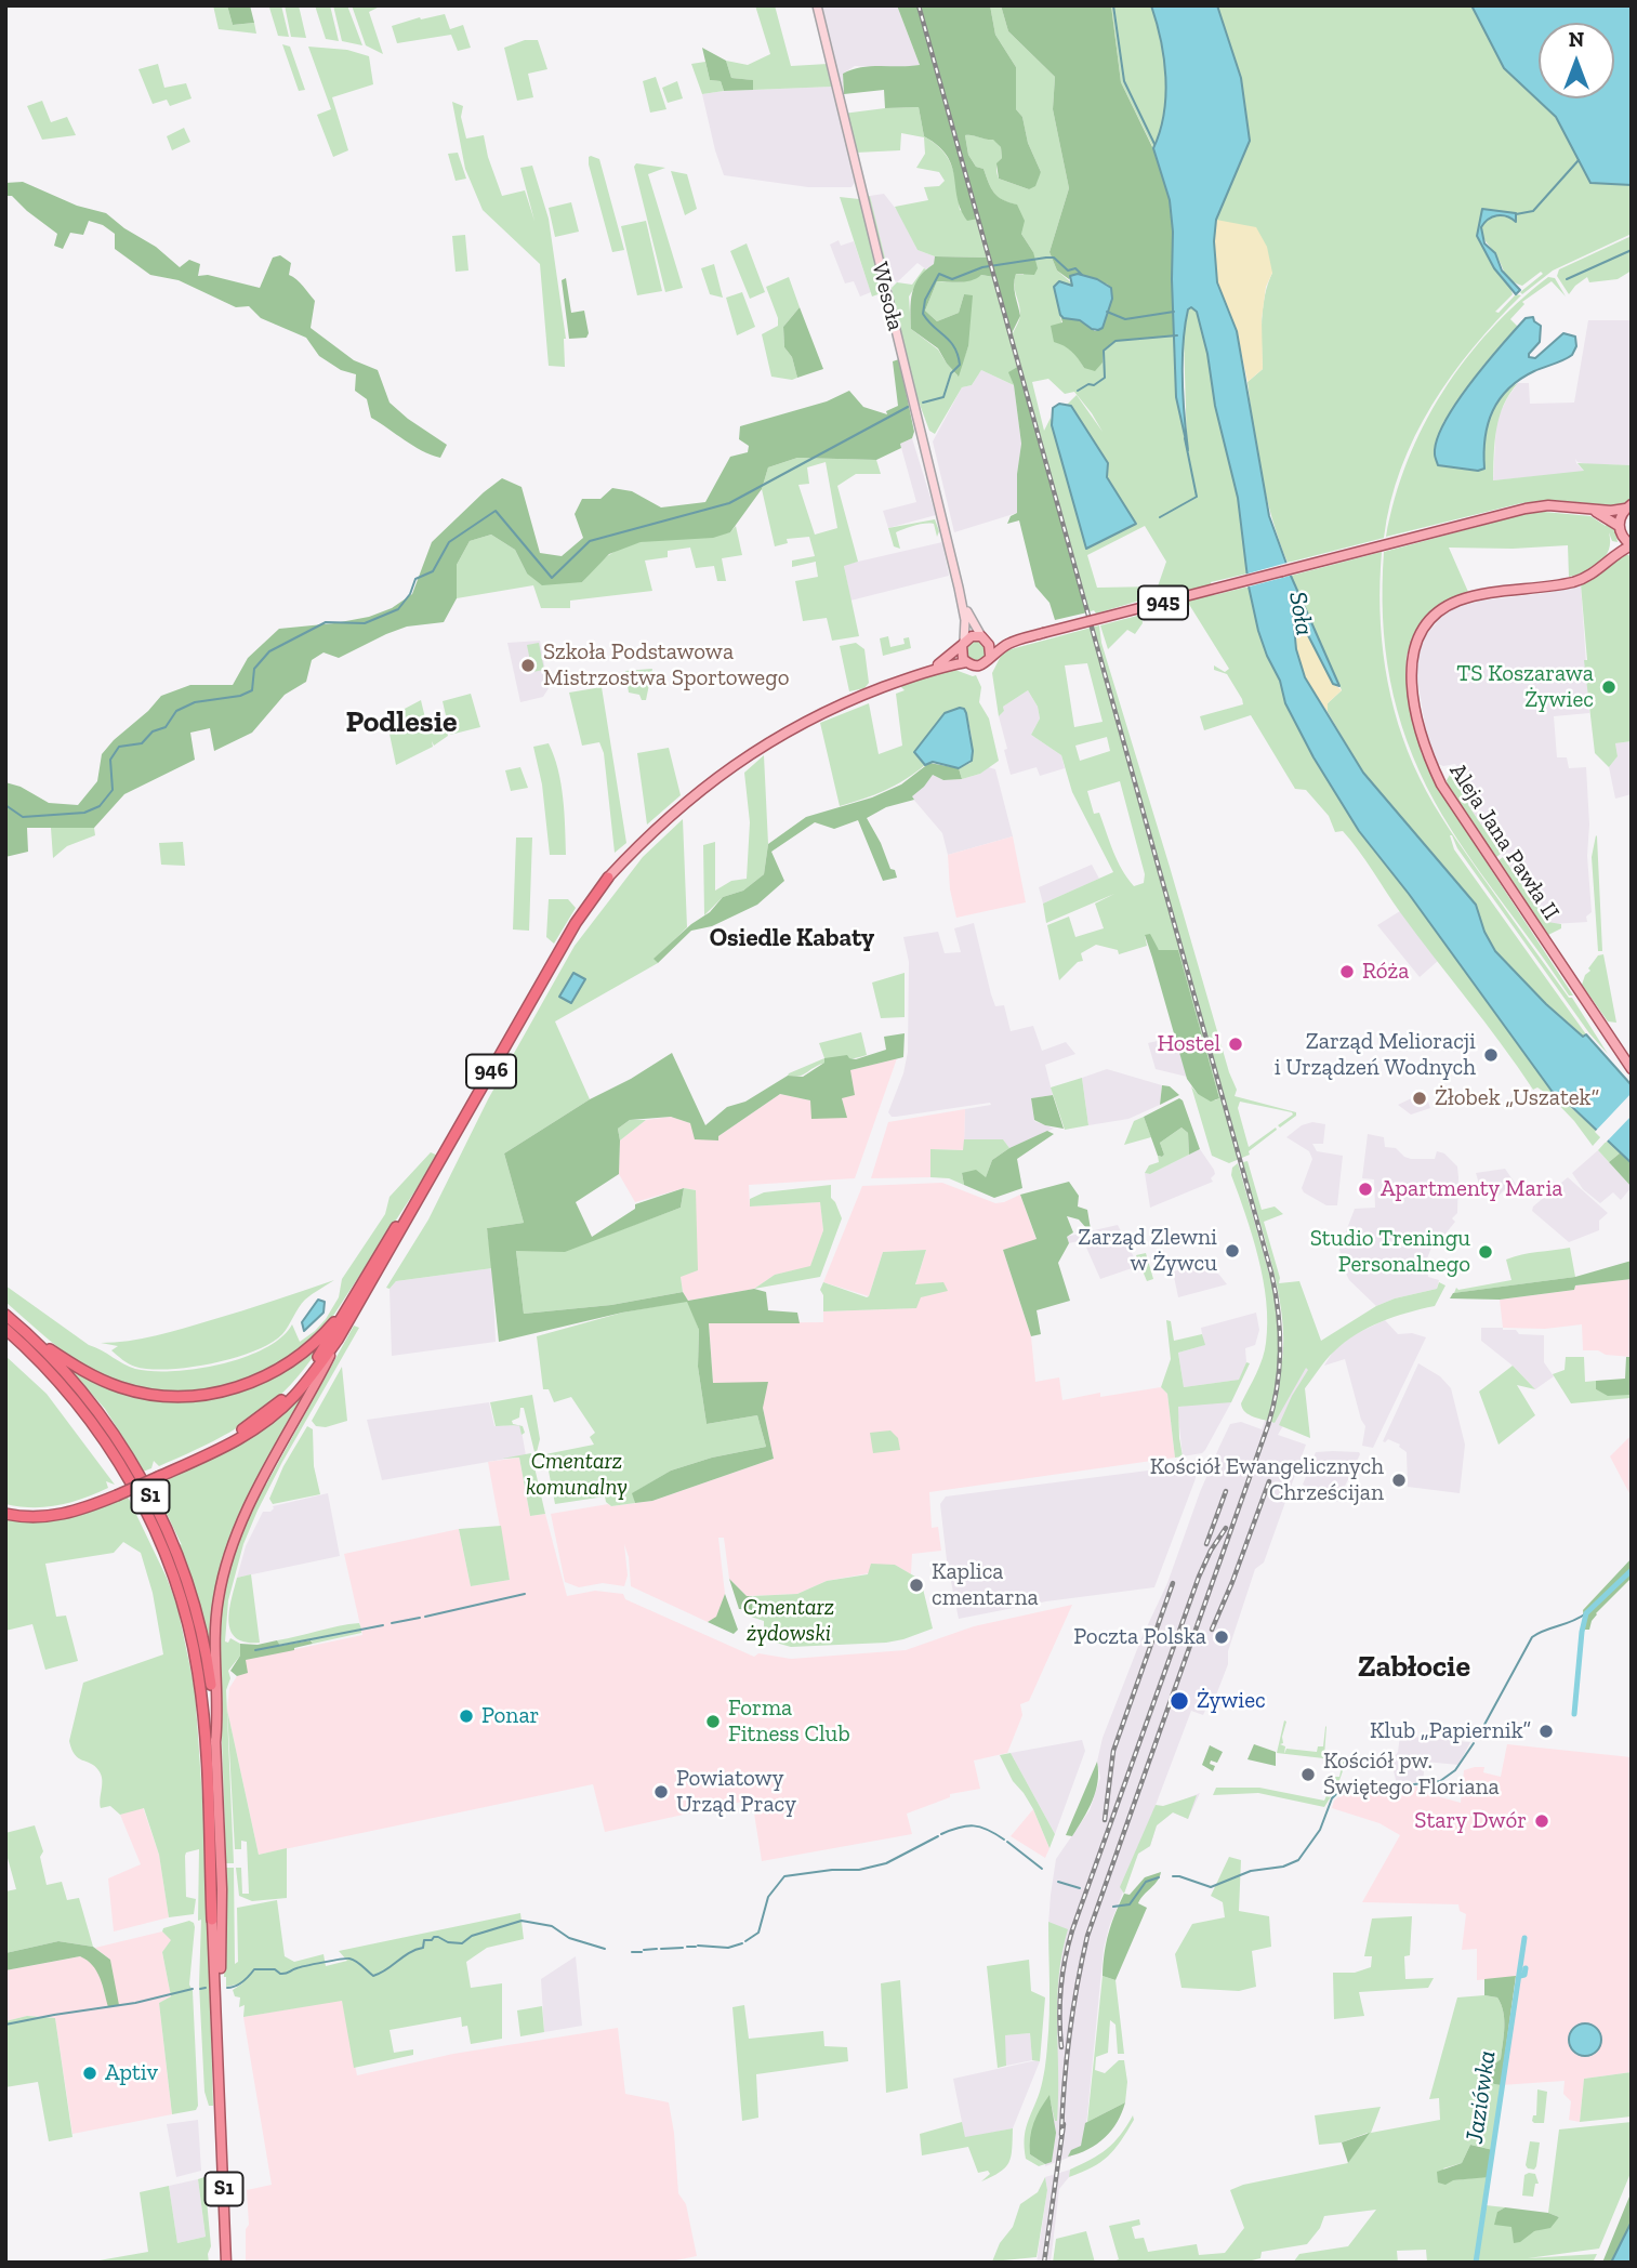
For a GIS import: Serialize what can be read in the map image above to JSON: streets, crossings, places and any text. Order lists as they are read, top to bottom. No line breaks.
{"streets":{"highway":["946","S1"],"main road":["Wesoła","945","Aleja Jana Pawła II"]},"crossings":[["Wesoła","945"],["Wesoła","946"],["945","Aleja Jana Pawła II"],["945","946"]],"districts":["Podlesie","Osiedle Kabaty","Zabłocie"],"water":["Soła","Jaziówka"],"parks":["Cmentarz komunalny","Cmentarz żydowski"],"places":["Szkoła Podstawowa Mistrzostwa Sportowego","TS Koszarawa Żywiec","Róża","Hostel","Zarząd Melioracji i Urządzeń Wodnych","Żłobek „Uszatek“","Apartmenty Maria","Zarząd Zlewni w Żywcu","Studio Treningu Personalnego","Kościół Ewangelicznych Chrześcijan","Kaplica cmentarna","Poczta Polska","Żywiec","Ponar","Forma Fitness Club","Klub „Papiernik”","Kościół pw. Świętego Floriana","Powiatowy Urząd Pracy","Stary Dwór","Aptiv"],"north":"top"}
